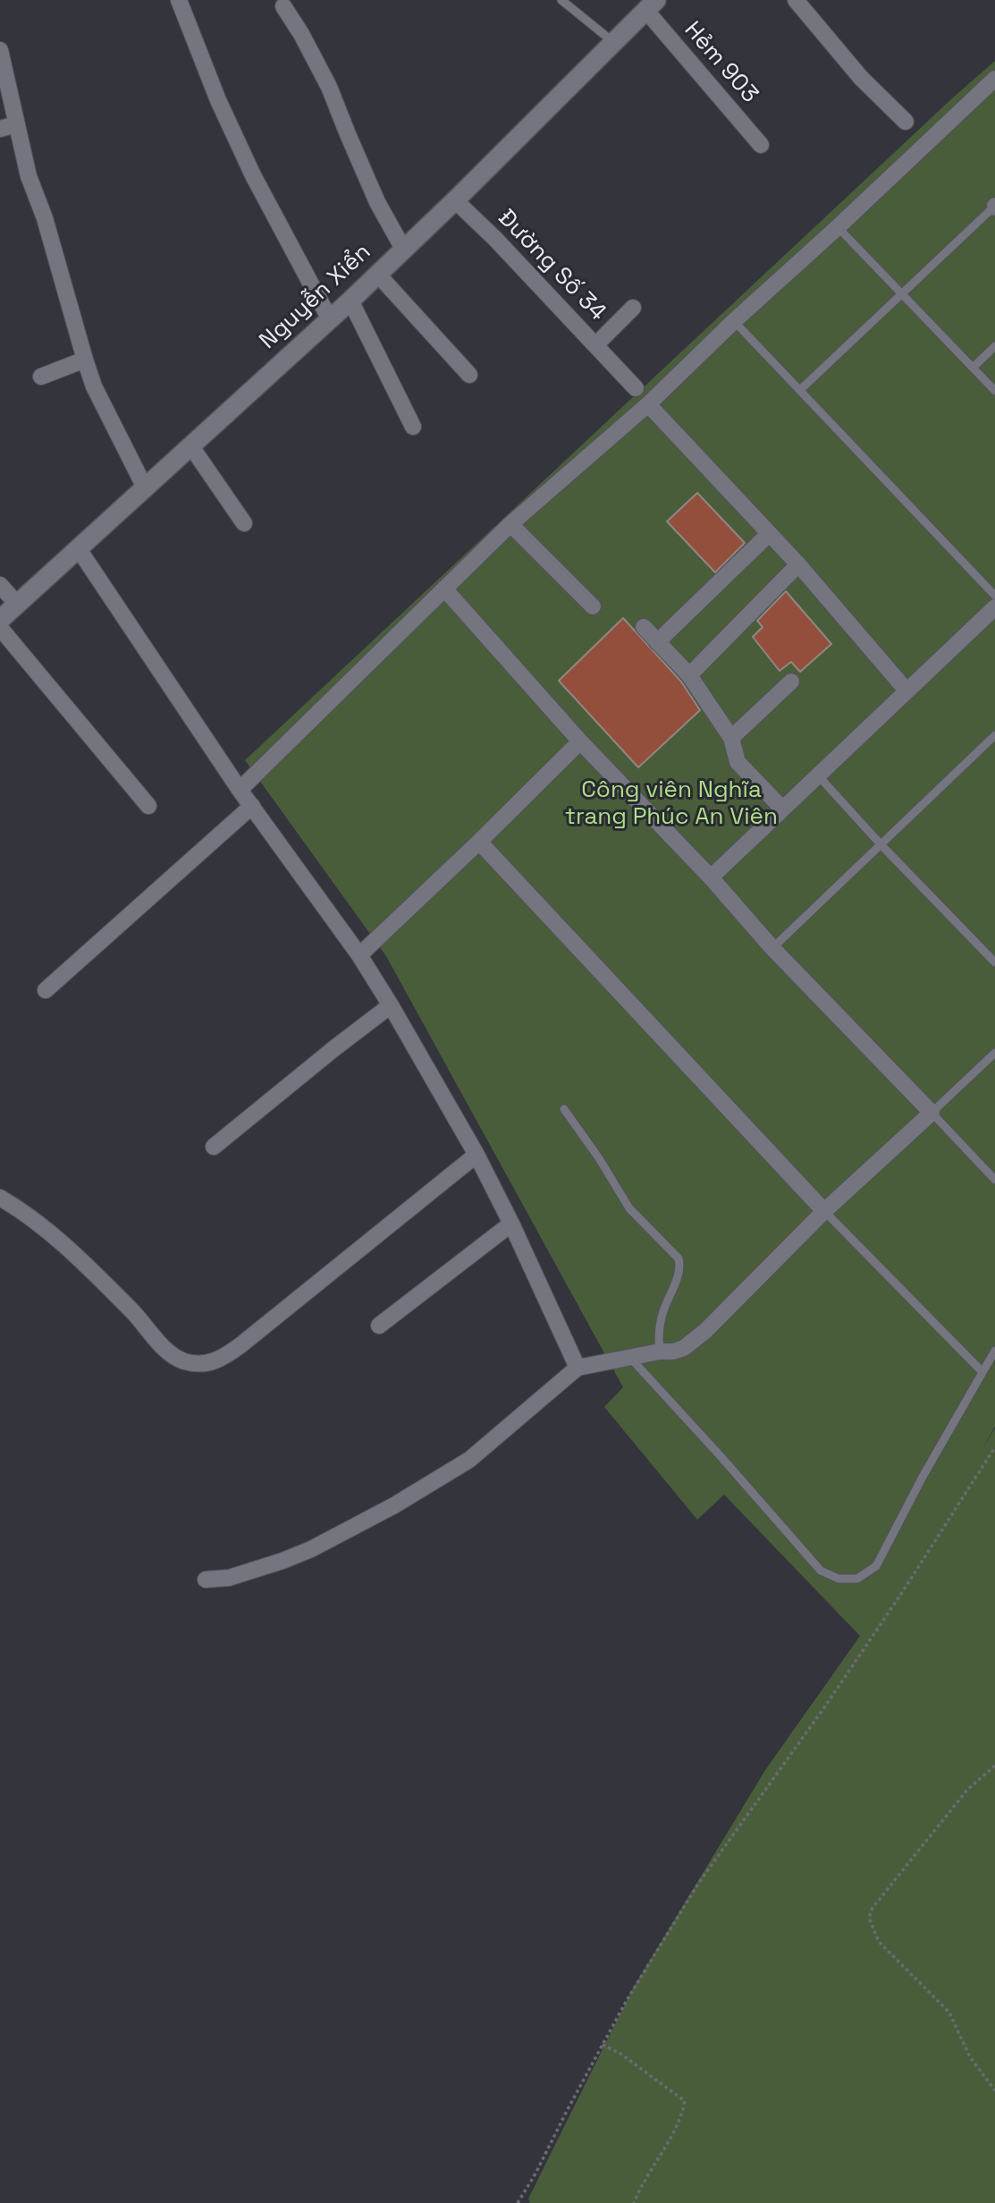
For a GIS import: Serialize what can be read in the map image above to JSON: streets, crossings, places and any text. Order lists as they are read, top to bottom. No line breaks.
{"streets":{"main road":["Nguyễn Xiển"],"street":["Hẻm 903","Đường Số 34"]},"crossings":[["Hẻm 903","Nguyễn Xiển"],["Đường Số 34","Nguyễn Xiển"]],"parks":["Công viên Nghĩa trang Phúc An Viên"]}
